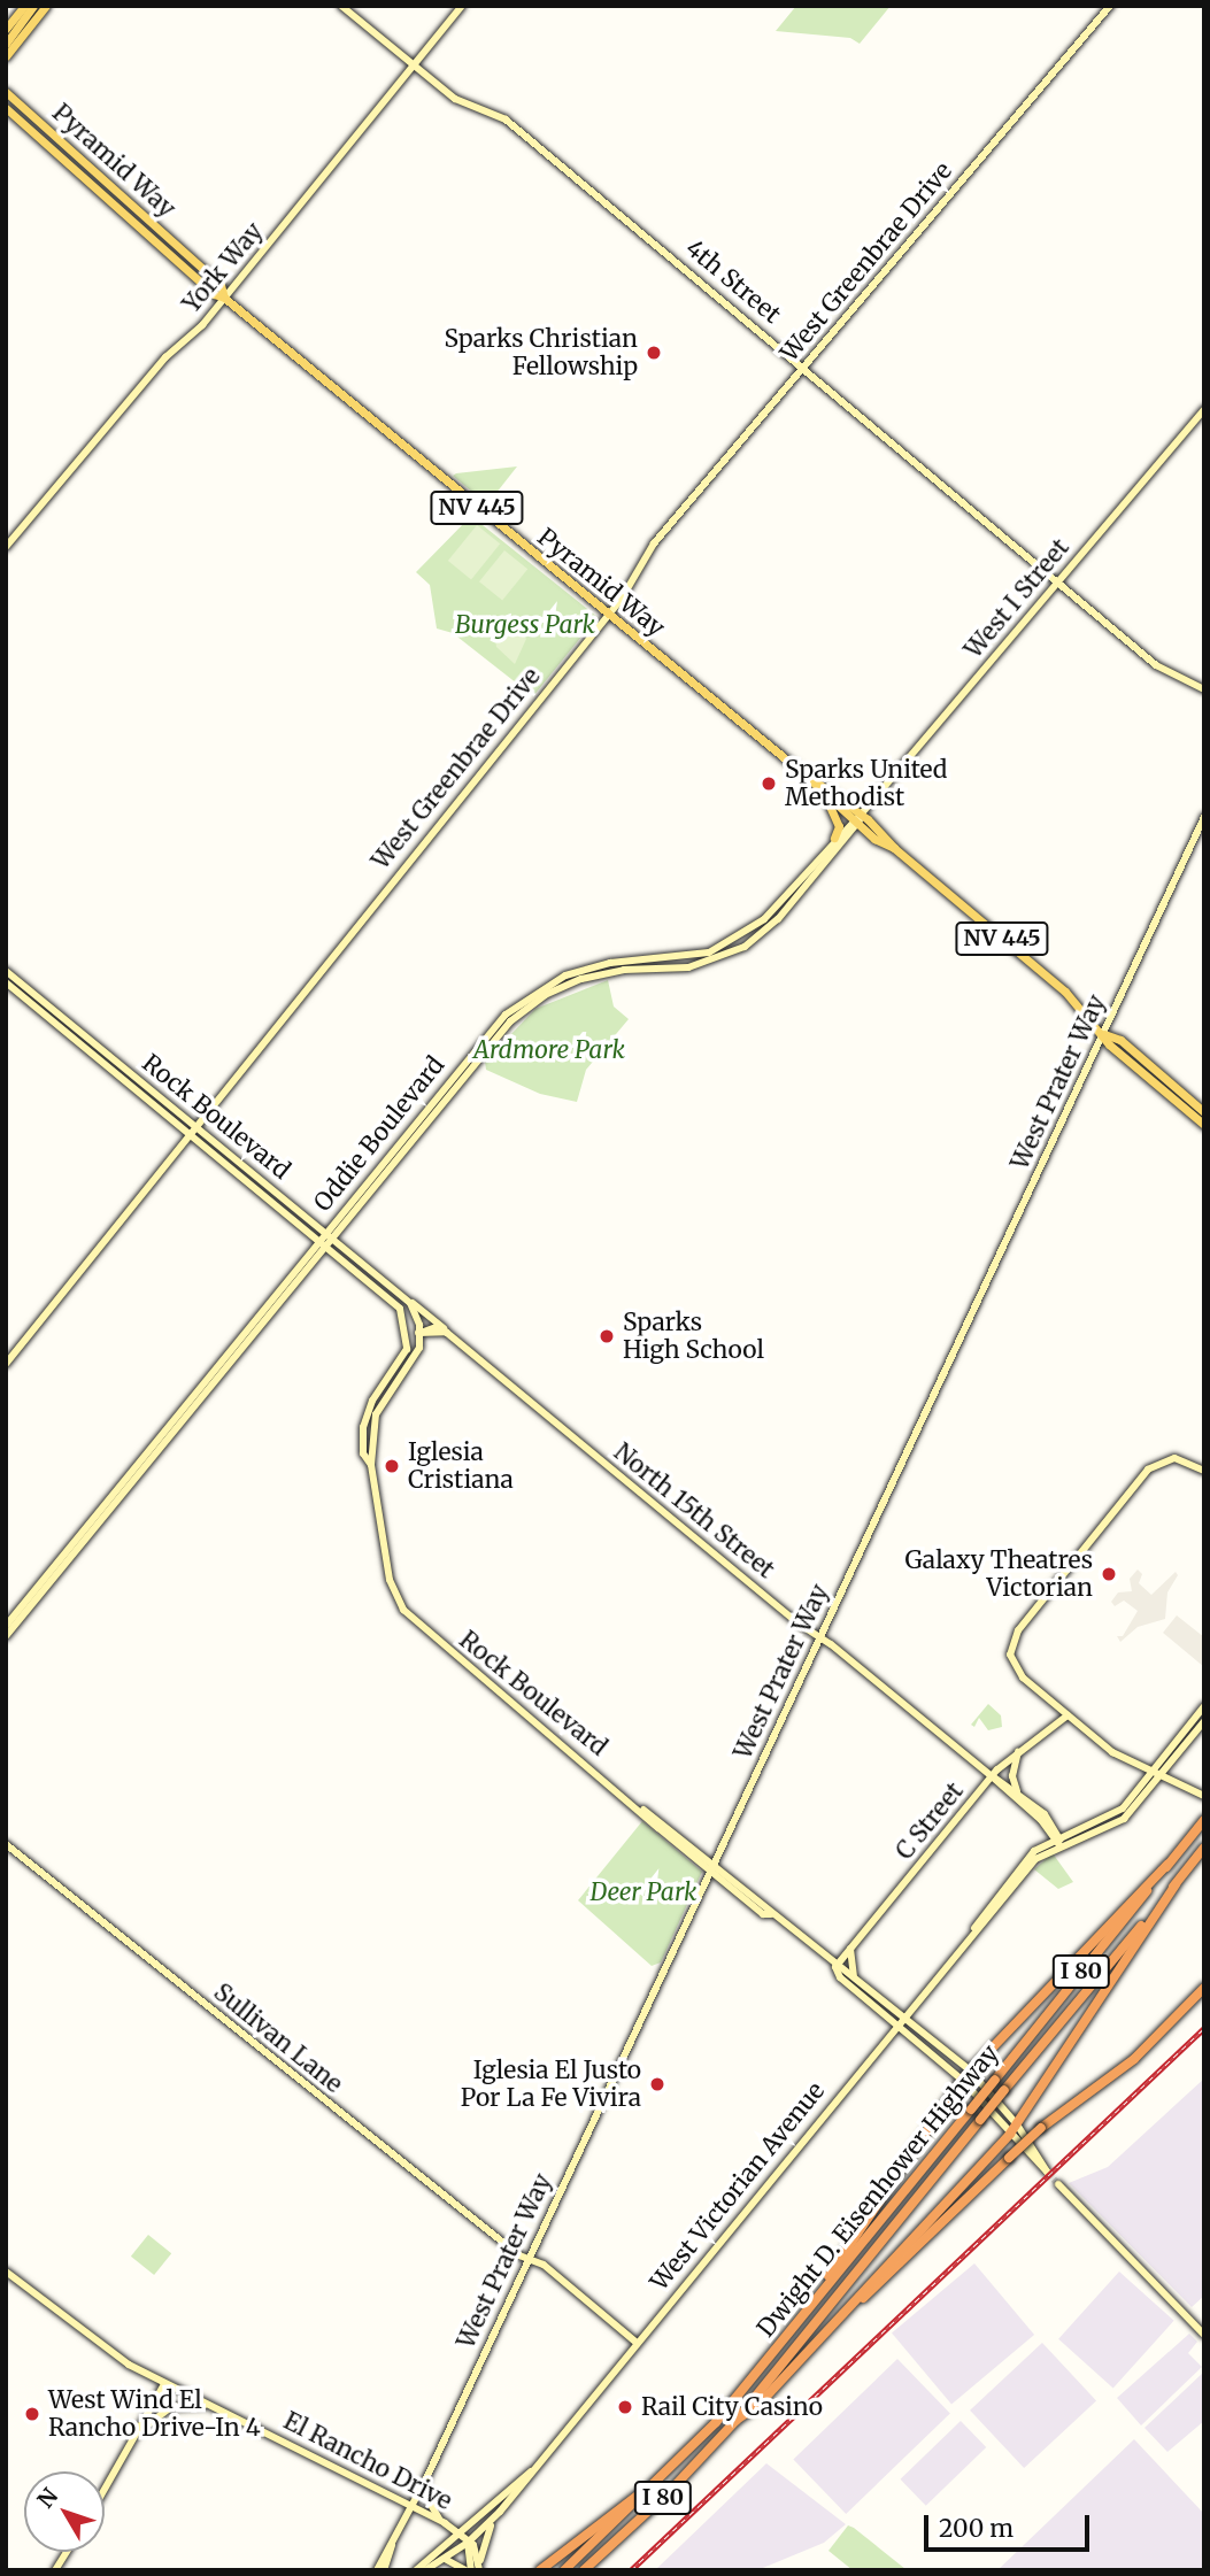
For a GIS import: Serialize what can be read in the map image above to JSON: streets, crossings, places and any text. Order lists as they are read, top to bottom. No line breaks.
{"streets":{"highway":["I 80","Dwight D. Eisenhower Highway"],"main road":["Pyramid Way","West Greenbrae Drive","York Way","4th Street","NV 445","West I Street","West Prater Way","Rock Boulevard","Oddie Boulevard","North 15th Street","C Street","Sullivan Lane","West Victorian Avenue","El Rancho Drive"]},"crossings":[["Pyramid Way","West Greenbrae Drive"],["Pyramid Way","York Way"],["Pyramid Way","West I Street"],["Pyramid Way","West Prater Way"],["Pyramid Way","Oddie Boulevard"],["West Greenbrae Drive","4th Street"],["West Greenbrae Drive","Rock Boulevard"],["York Way","4th Street"],["4th Street","West I Street"],["West I Street","Oddie Boulevard"],["West Prater Way","Rock Boulevard"],["West Prater Way","North 15th Street"],["West Prater Way","Sullivan Lane"],["West Prater Way","El Rancho Drive"],["Rock Boulevard","Oddie Boulevard"],["Rock Boulevard","North 15th Street"],["Rock Boulevard","C Street"],["Rock Boulevard","West Victorian Avenue"],["North 15th Street","C Street"],["North 15th Street","West Victorian Avenue"],["Sullivan Lane","West Victorian Avenue"],["West Victorian Avenue","El Rancho Drive"]],"parks":["Burgess Park","Ardmore Park","Deer Park"],"places":["Sparks Christian Fellowship","Sparks United Methodist","Sparks High School","Iglesia Cristiana","Galaxy Theatres Victorian","Iglesia El Justo Por La Fe Vivira","Rail City Casino","West Wind El Rancho Drive-In 4"],"scale_bar":"200 m","north":"top left"}
